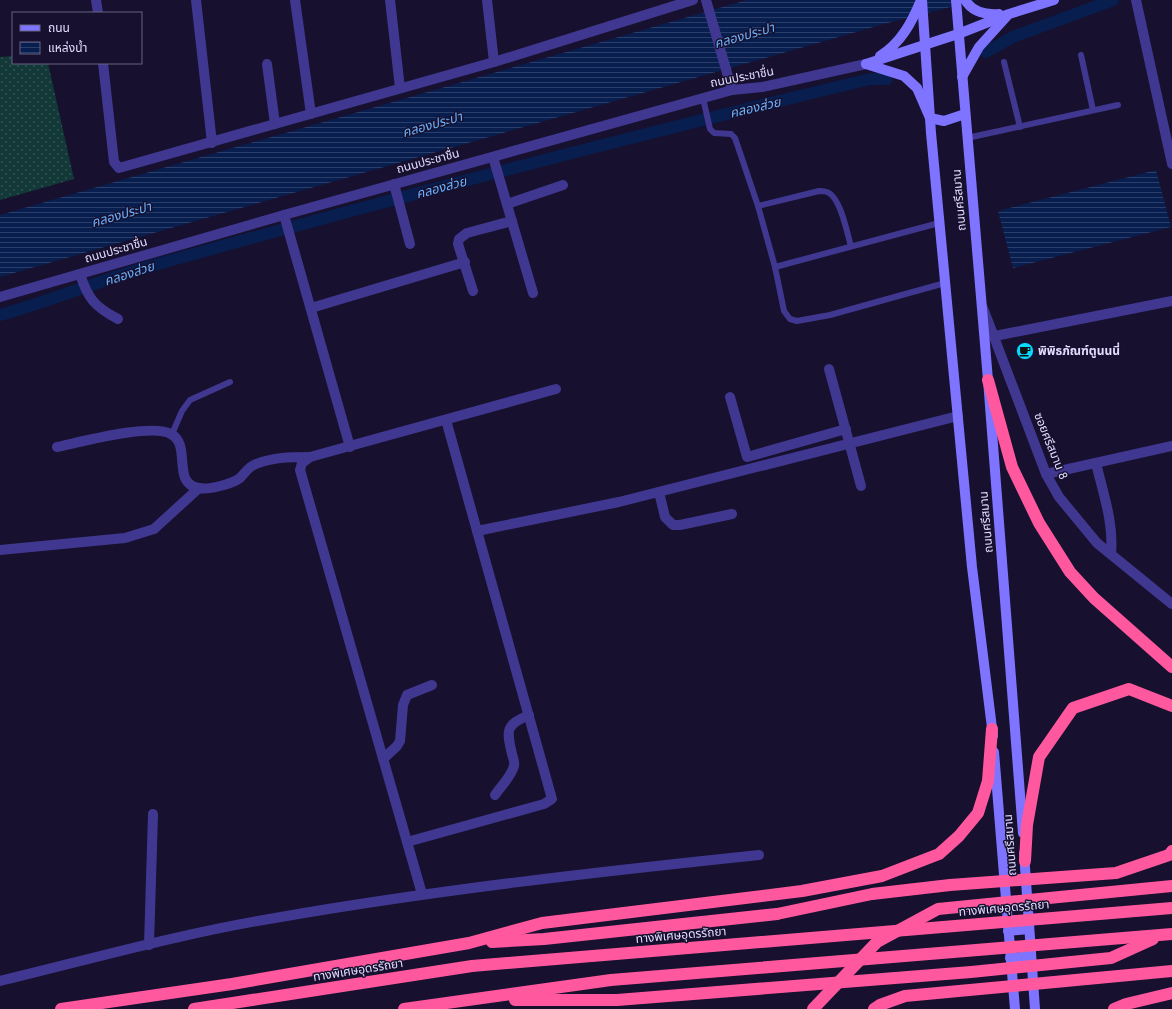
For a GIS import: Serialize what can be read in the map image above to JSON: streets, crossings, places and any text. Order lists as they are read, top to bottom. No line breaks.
{"streets":{"highway":["ทางพิเศษอุดรรัถยา"],"main road":["ถนนศรีสมาน"],"street":["ถนนประชาชื่น","ซอยศรีสมาน 8"]},"crossings":[["ถนนศรีสมาน","ซอยศรีสมาน 8"]],"water":["คลองประปา","คลองส่วย"],"places":{"cafe":["พิพิธภัณฑ์ตูนนนี่"]},"legend":["ถนน","แหล่งน้ำ"]}
